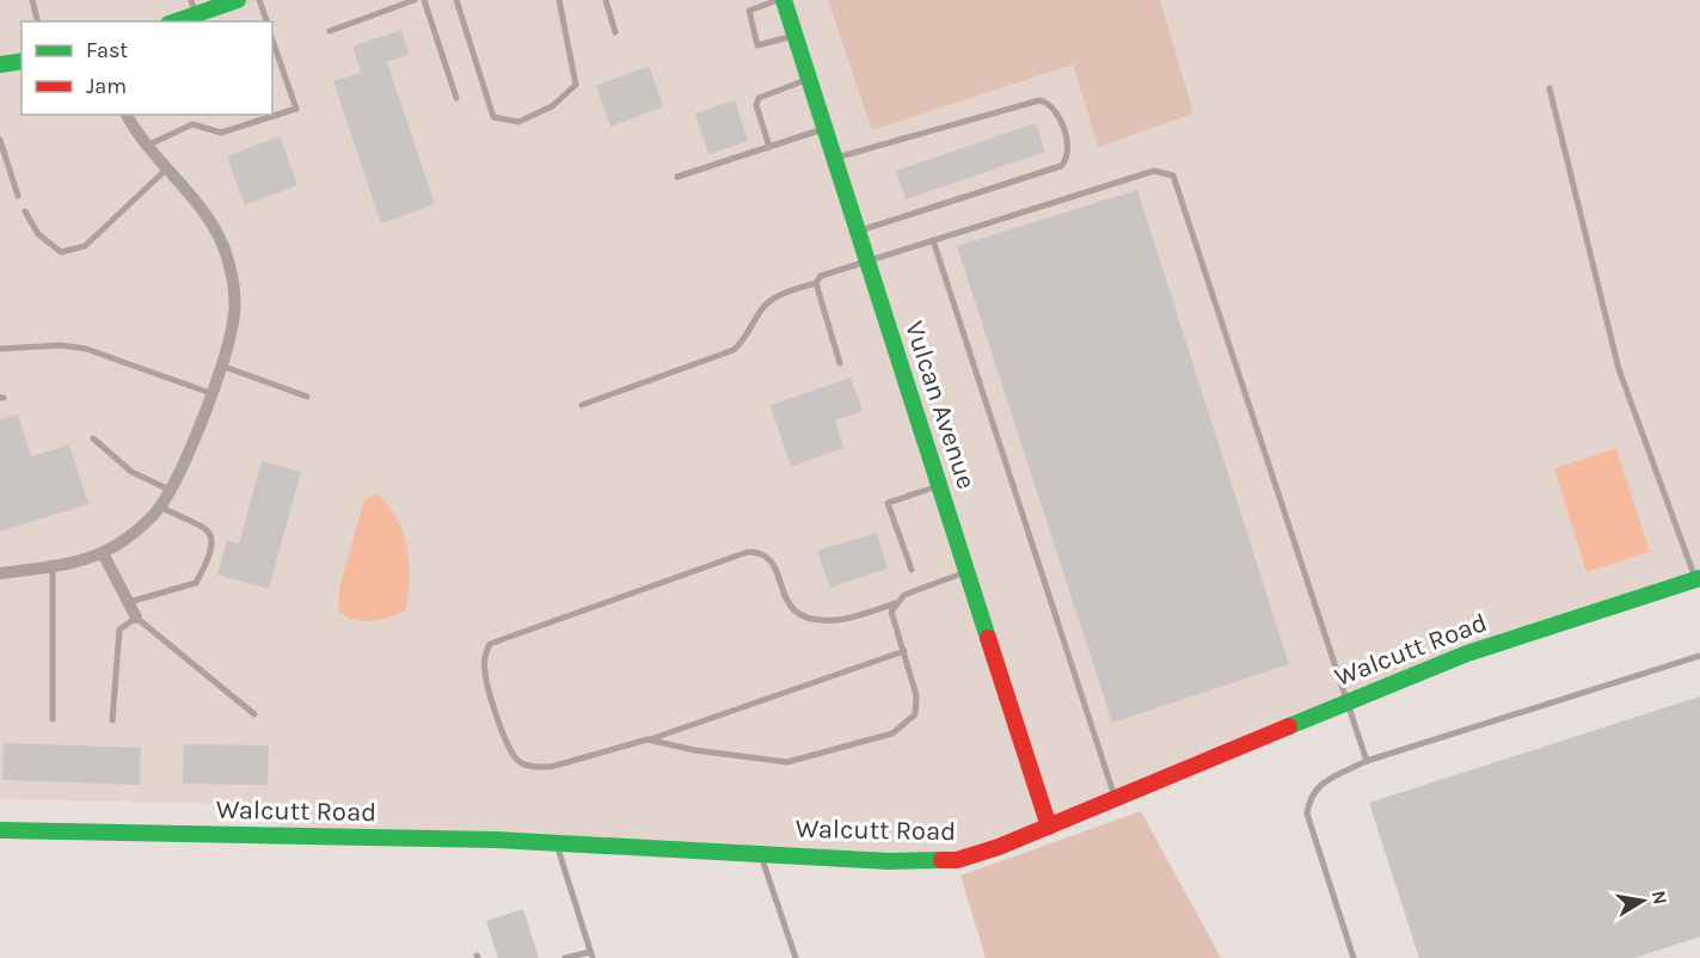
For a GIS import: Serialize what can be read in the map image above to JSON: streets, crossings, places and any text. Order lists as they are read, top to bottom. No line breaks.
{"streets":{"street":["Vulcan Avenue","Walcutt Road"]},"crossings":[["Vulcan Avenue","Walcutt Road"]],"legend":["Fast","Jam"],"north":"right"}
